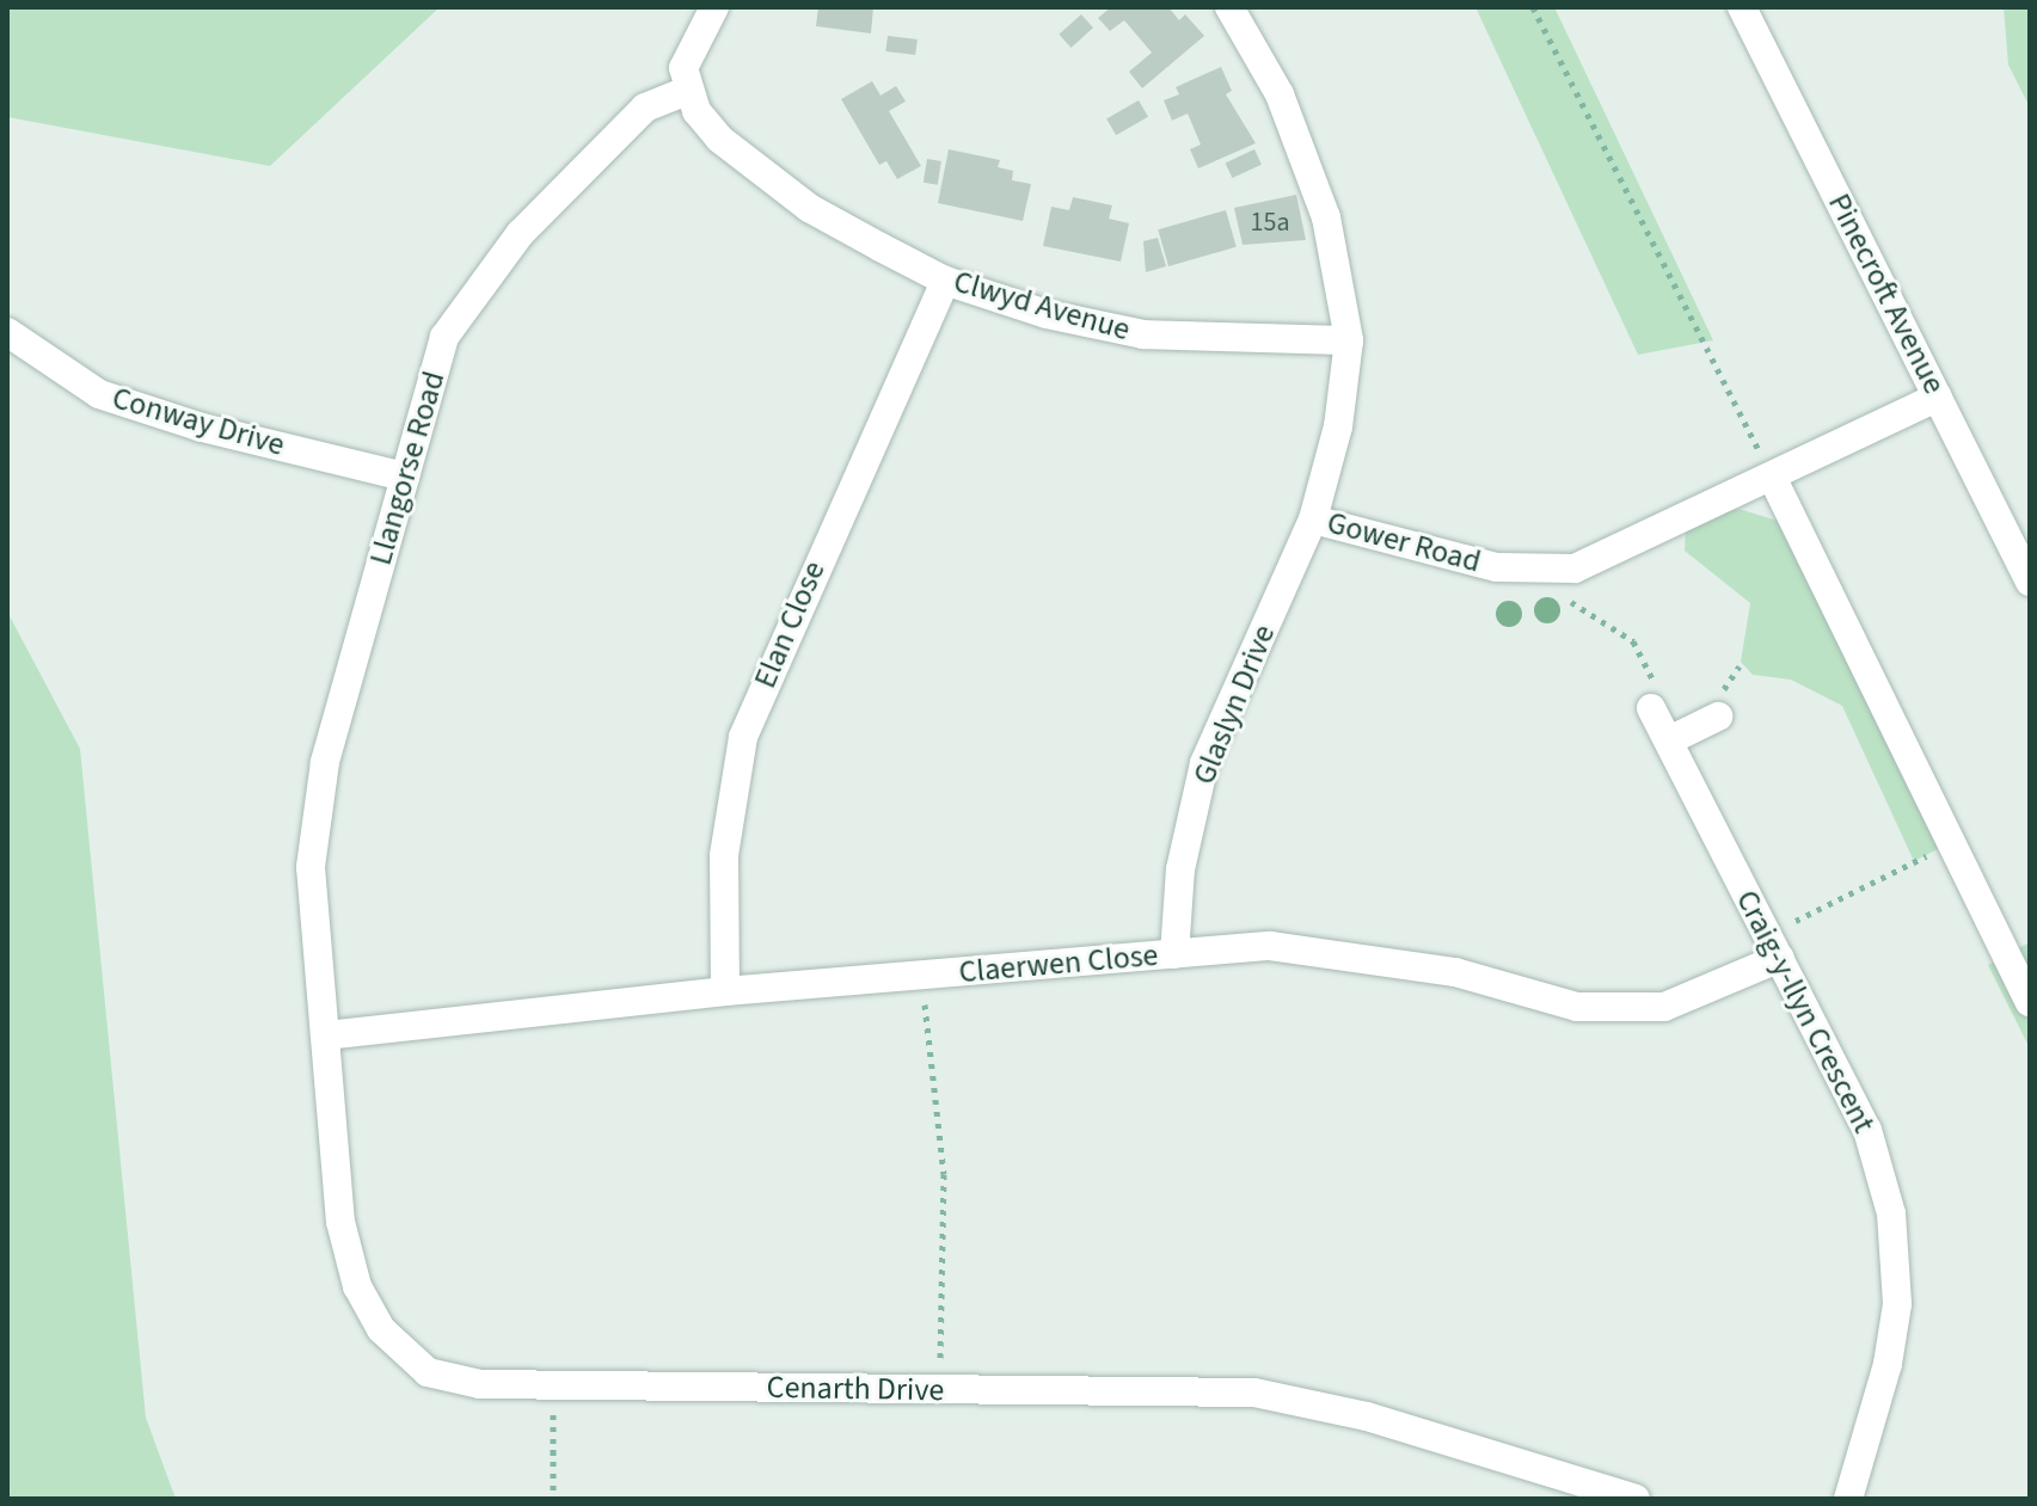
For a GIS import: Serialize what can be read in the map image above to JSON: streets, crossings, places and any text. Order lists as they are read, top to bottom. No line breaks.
{"streets":{"street":["Pinecroft Avenue","Clwyd Avenue","Conway Drive","Llangorse Road","Gower Road","Elan Close","Glaslyn Drive","Claerwen Close","Craig-y-llyn Crescent","Cenarth Drive"]},"crossings":[["Pinecroft Avenue","Gower Road"],["Clwyd Avenue","Llangorse Road"],["Clwyd Avenue","Gower Road"],["Clwyd Avenue","Elan Close"],["Conway Drive","Llangorse Road"],["Llangorse Road","Claerwen Close"],["Llangorse Road","Cenarth Drive"],["Gower Road","Glaslyn Drive"],["Elan Close","Claerwen Close"],["Glaslyn Drive","Claerwen Close"],["Claerwen Close","Craig-y-llyn Crescent"],["Claerwen Close","Cenarth Drive"]],"house_numbers":["15a"]}
